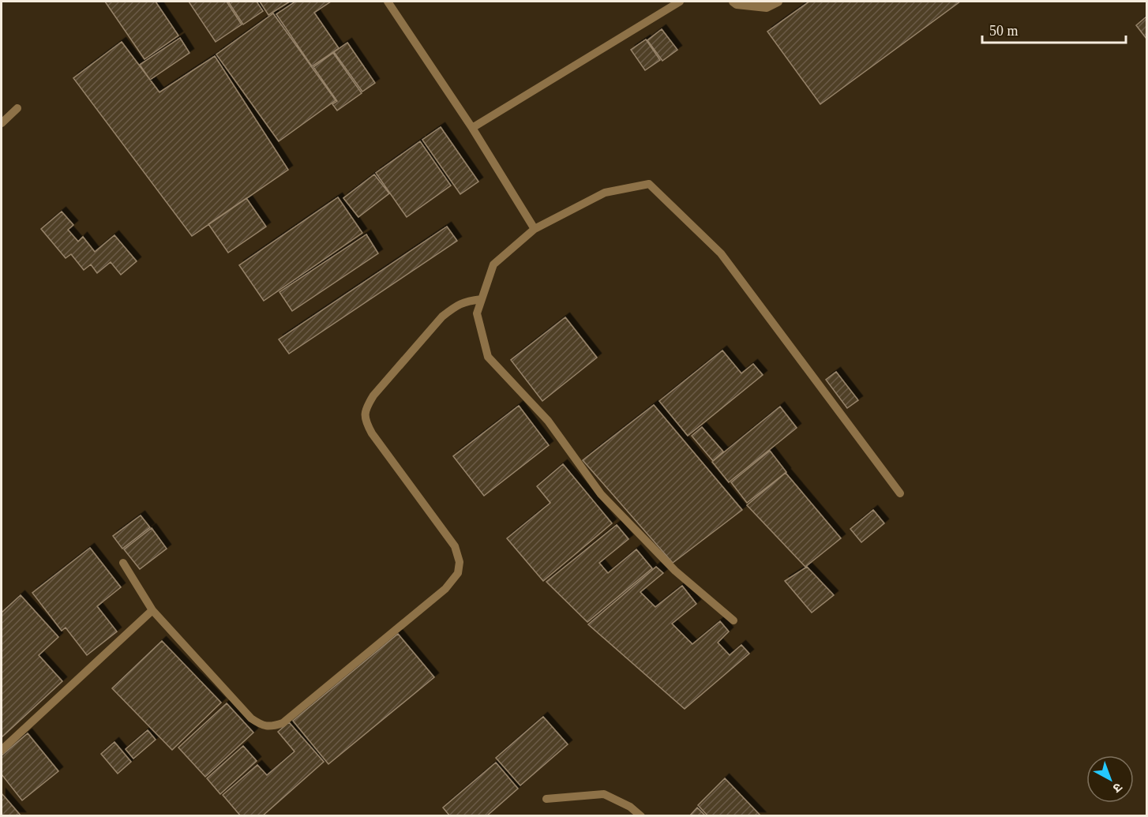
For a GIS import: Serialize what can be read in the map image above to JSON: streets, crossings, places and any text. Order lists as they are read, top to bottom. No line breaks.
{"scale_bar":"50 m","north":"bottom right"}
